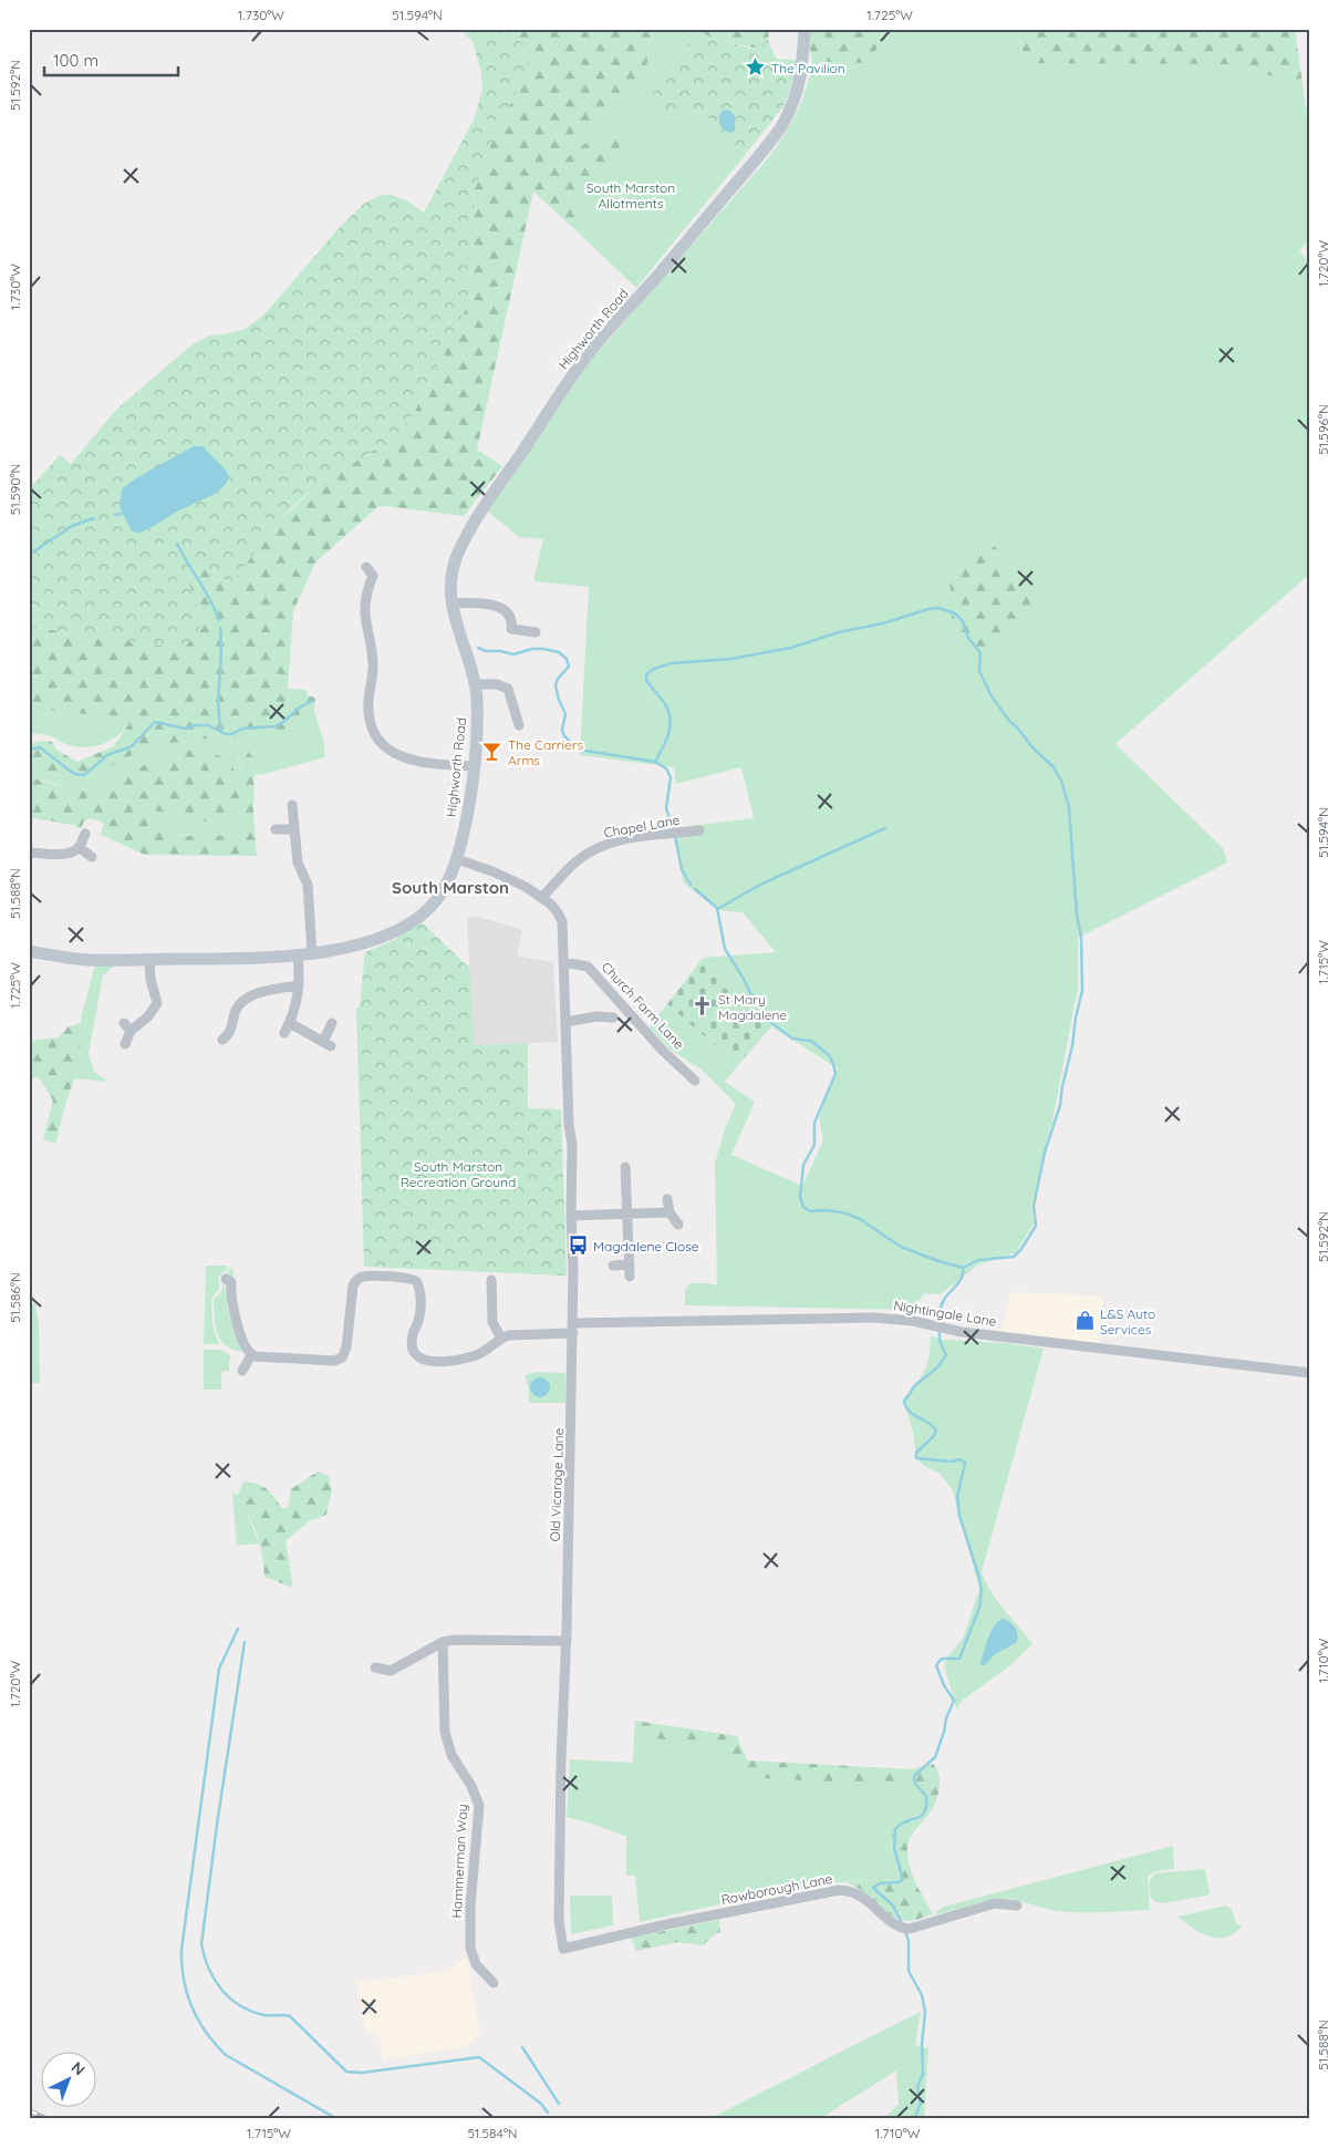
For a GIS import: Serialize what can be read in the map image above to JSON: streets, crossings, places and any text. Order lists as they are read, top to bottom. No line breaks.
{"streets":{"street":["Highworth Road","Chapel Lane","Church Farm Lane","Nightingale Lane","Old Vicarage Lane","Hammerman Way","Rowborough Lane"]},"crossings":[["Highworth Road","Old Vicarage Lane"],["Chapel Lane","Old Vicarage Lane"],["Church Farm Lane","Old Vicarage Lane"],["Nightingale Lane","Old Vicarage Lane"],["Old Vicarage Lane","Rowborough Lane"]],"districts":["South Marston"],"parks":["South Marston Allotments","South Marston Recreation Ground"],"places":{"place":["The Pavilion"],"bar":["The Carriers Arms"],"church":["St Mary Magdalene"],"bus stop":["Magdalene Close"],"shop":["L&S Auto Services"]},"scale_bar":"100 m","north":"top right","coordinates":["1.730°W","51.594°N","1.725°W","51.592°N","1.720°W","51.596°N","51.590°N","51.588°N","1.715°W","51.586°N","1.710°W","51.584°N"]}
